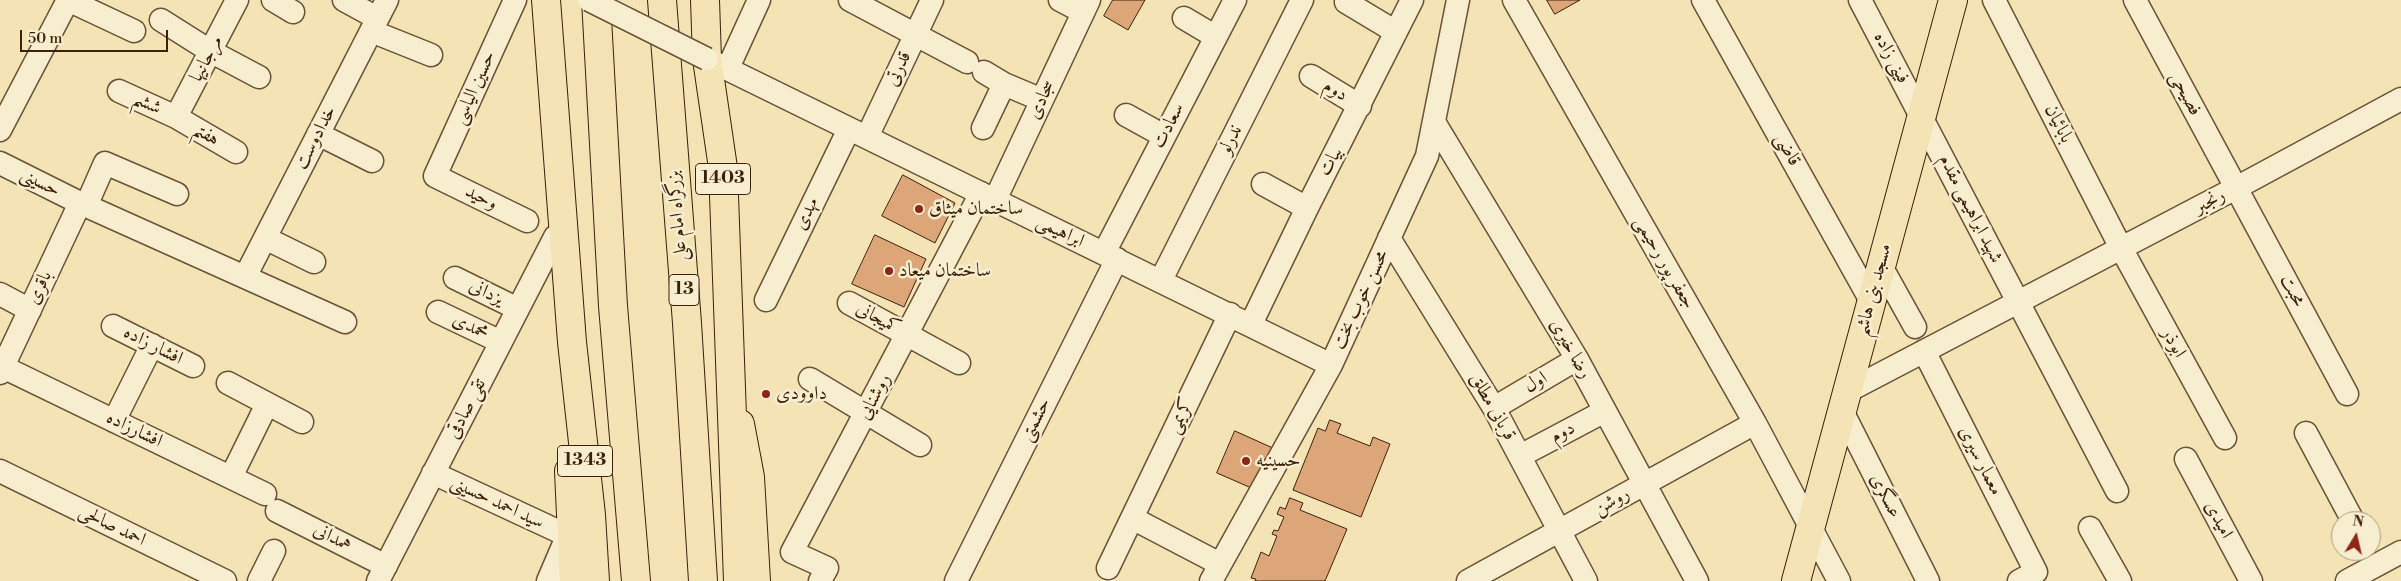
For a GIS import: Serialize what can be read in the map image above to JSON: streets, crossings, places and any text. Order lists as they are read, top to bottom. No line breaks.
{"streets":{"main road":["1403","بزرگراه امام علی","13","مسجد بنی هاشم","1343"],"street":["فینی زاده","مرجانیها","قدرتی","حسین الیاسی","دوم","فصیحی","سجادی","ششم","بابائیان","سعادت","هفتم","خدادوست","ندرلو","قاضی","بیات","حسینی","وحید","رنجبر","شهید ابراهیمی مقدم","مهدی","ابراهیمی","جعفر پور رحیمی","باقری","محبت","یزدانی","محسن خوب بخت","کمیجانی","محمدی","ابوذر","افشار زاده","رضا خیری","اول","روشنایی","قربانی مطلق","تقی صادقی","کریمی","حشمتی","افشارزاده","معمار سیری","عسگری","روشن","سید احمد حسینی","امیدی","احمد صالحی","همدانی"]},"crossings":[["فینی زاده","شهید ابراهیمی مقدم"],["فینی زاده","مسجد بنی هاشم"],["مرجانیها","ششم"],["مرجانیها","هفتم"],["قدرتی","مهدی"],["قدرتی","ابراهیمی"],["حسین الیاسی","وحید"],["دوم","بیات"],["دوم","رضا خیری"],["دوم","قربانی مطلق"],["فصیحی","رنجبر"],["فصیحی","محبت"],["سجادی","ابراهیمی"],["سجادی","روشنایی"],["ششم","هفتم"],["بابائیان","رنجبر"],["بابائیان","ابوذر"],["سعادت","ابراهیمی"],["سعادت","حشمتی"],["ندرلو","ابراهیمی"],["قاضی","مسجد بنی هاشم"],["بیات","ابراهیمی"],["1403","ابراهیمی"],["حسینی","باقری"],["رنجبر","شهید ابراهیمی مقدم"],["رنجبر","مسجد بنی هاشم"],["رنجبر","محبت"],["رنجبر","ابوذر"],["رنجبر","معمار سیری"],["رنجبر","عسگری"],["شهید ابراهیمی مقدم","مسجد بنی هاشم"],["مهدی","ابراهیمی"],["ابراهیمی","محسن خوب بخت"],["ابراهیمی","روشنایی"],["ابراهیمی","کریمی"],["ابراهیمی","حشمتی"],["جعفر پور رحیمی","مسجد بنی هاشم"],["جعفر پور رحیمی","روشن"],["باقری","افشارزاده"],["مسجد بنی هاشم","عسگری"],["یزدانی","تقی صادقی"],["محسن خوب بخت","رضا خیری"],["محسن خوب بخت","قربانی مطلق"],["کمیجانی","روشنایی"],["محمدی","تقی صادقی"],["رضا خیری","اول"],["رضا خیری","روشن"],["اول","قربانی مطلق"],["قربانی مطلق","روشن"],["تقی صادقی","سید احمد حسینی"],["تقی صادقی","همدانی"],["افشارزاده","همدانی"]],"places":["ساختمان میثاق","ساختمان میعاد","داوودی","حسینیه"],"scale_bar":"50 m","north":"top"}
